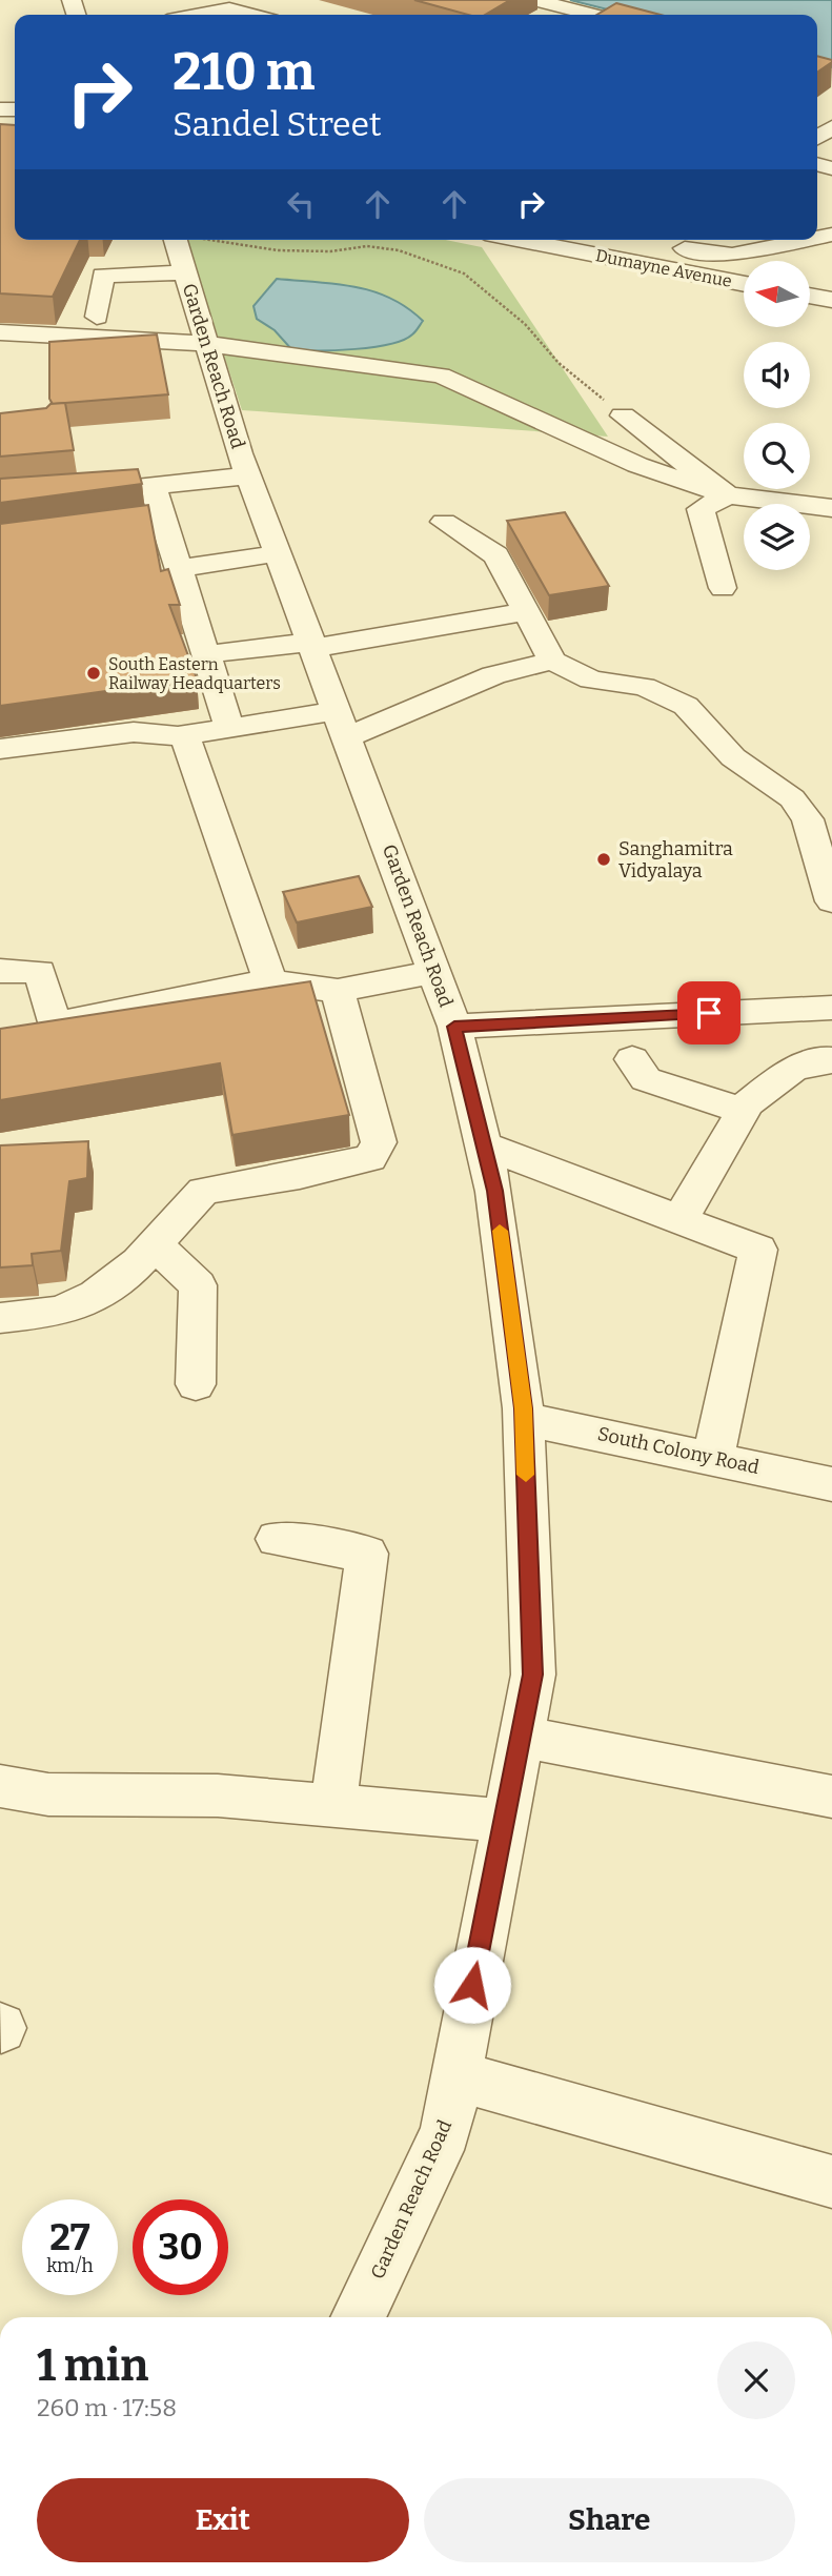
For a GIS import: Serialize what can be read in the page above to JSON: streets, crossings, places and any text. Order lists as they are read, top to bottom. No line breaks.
{"streets":{"street":["Dumayne Avenue","Garden Reach Road","South Colony Road"]},"crossings":[["Garden Reach Road","South Colony Road"]],"places":["South Eastern Railway Headquarters","Sanghamitra Vidyalaya"],"north":"left","page":{"turn":["210 m","Sandel Street"],"speed":"27 km/h","limit":"30","heading":["1 min","260 m · 17:58"],"buttons":["Exit","Share"]}}
